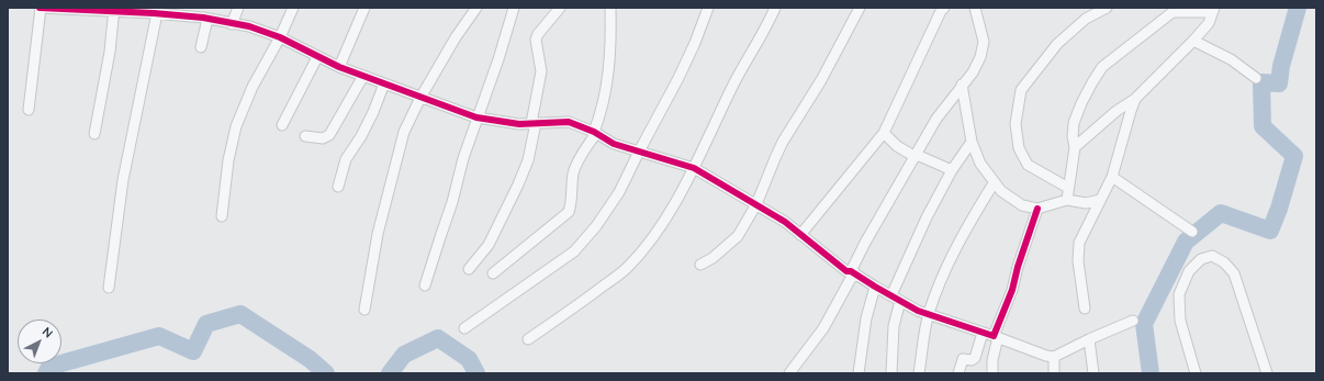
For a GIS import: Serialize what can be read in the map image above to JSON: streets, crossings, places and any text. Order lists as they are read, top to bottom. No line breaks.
{"north":"top right"}
